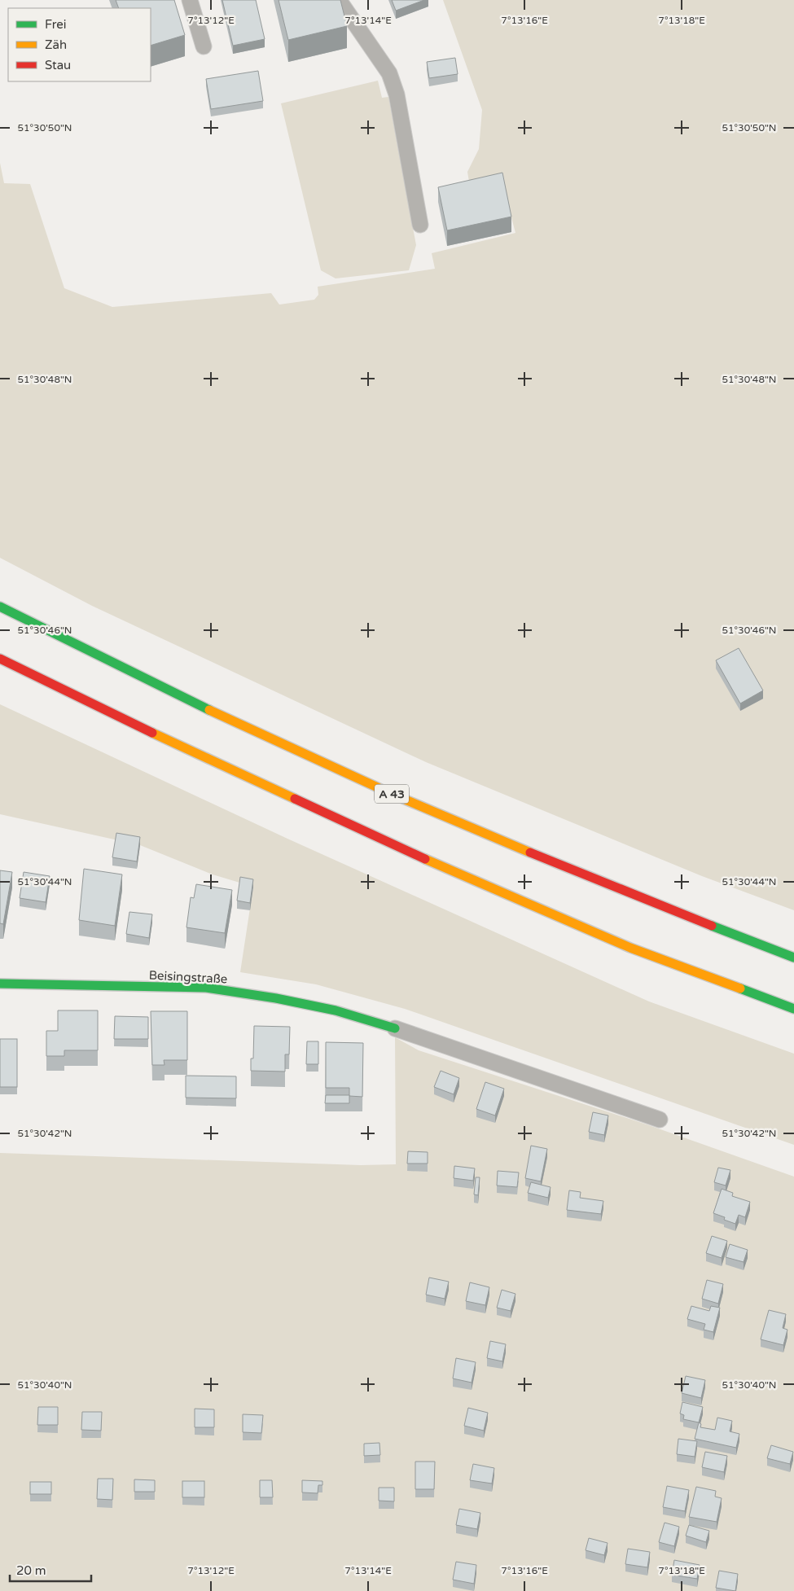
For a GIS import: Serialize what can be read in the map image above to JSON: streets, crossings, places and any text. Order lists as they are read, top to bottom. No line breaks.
{"streets":{"main road":["A 43","Beisingstraße"]},"legend":["Frei","Zäh","Stau"],"scale_bar":"20 m","coordinates":["7°13'12\"E","7°13'14\"E","7°13'16\"E","7°13'18\"E","51°30'50\"N","51°30'48\"N","51°30'46\"N","51°30'44\"N","51°30'42\"N","51°30'40\"N"]}
